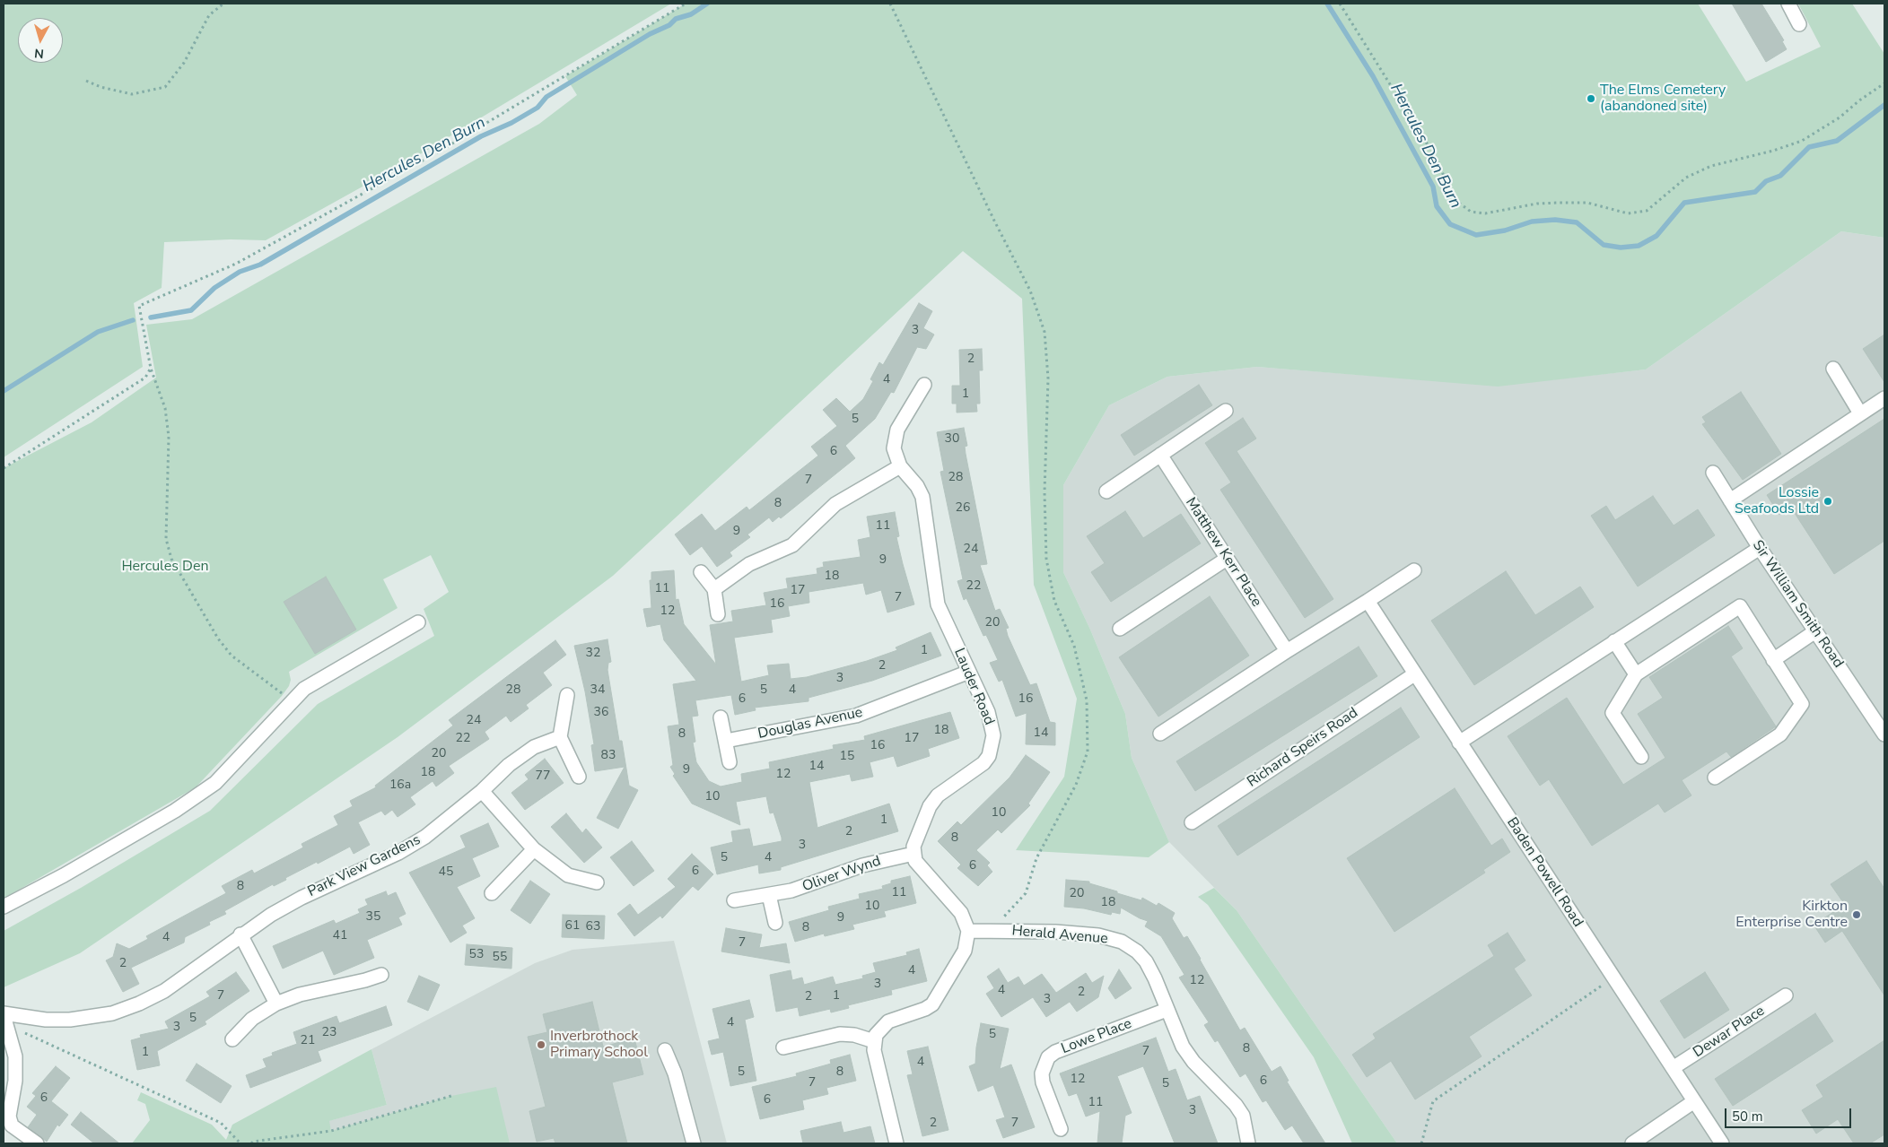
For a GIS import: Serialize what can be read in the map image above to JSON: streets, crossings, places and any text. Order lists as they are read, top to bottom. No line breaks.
{"streets":{"street":["Matthew Kerr Place","Sir William Smith Road","Lauder Road","Douglas Avenue","Richard Speirs Road","Park View Gardens","Baden Powell Road","Oliver Wynd","Herald Avenue","Dewar Place","Lowe Place"]},"crossings":[["Lauder Road","Douglas Avenue"],["Lauder Road","Oliver Wynd"],["Richard Speirs Road","Baden Powell Road"],["Baden Powell Road","Dewar Place"],["Herald Avenue","Lowe Place"]],"water":["Hercules Den Burn"],"parks":["Hercules Den"],"places":["The Elms Cemetery (abandoned site)","Lossie Seafoods Ltd","Kirkton Enterprise Centre","Inverbrothock Primary School"],"house_numbers":["3","2","4","1","5","30","6","28","7","8","26","11","9","24","9","18","22","11","17","7","16","12","20","1","32","2","3","28","34","5","4","6","16","36","24","18","14","8","22","17","16","20","83","15","14","9","18","12","77","16a","10","10","1","2","8","3","5","4","6","6","45","8","11","20","18","10","35","9","61","63","8","41","4","7","53","55","2","4","12","3","4","2","7","1","2","3","5","4","3","23","5","21","8","7","1","4","5","8","12","6","7","5","6","6","11","3","2","7"],"scale_bar":"50 m","north":"bottom"}
